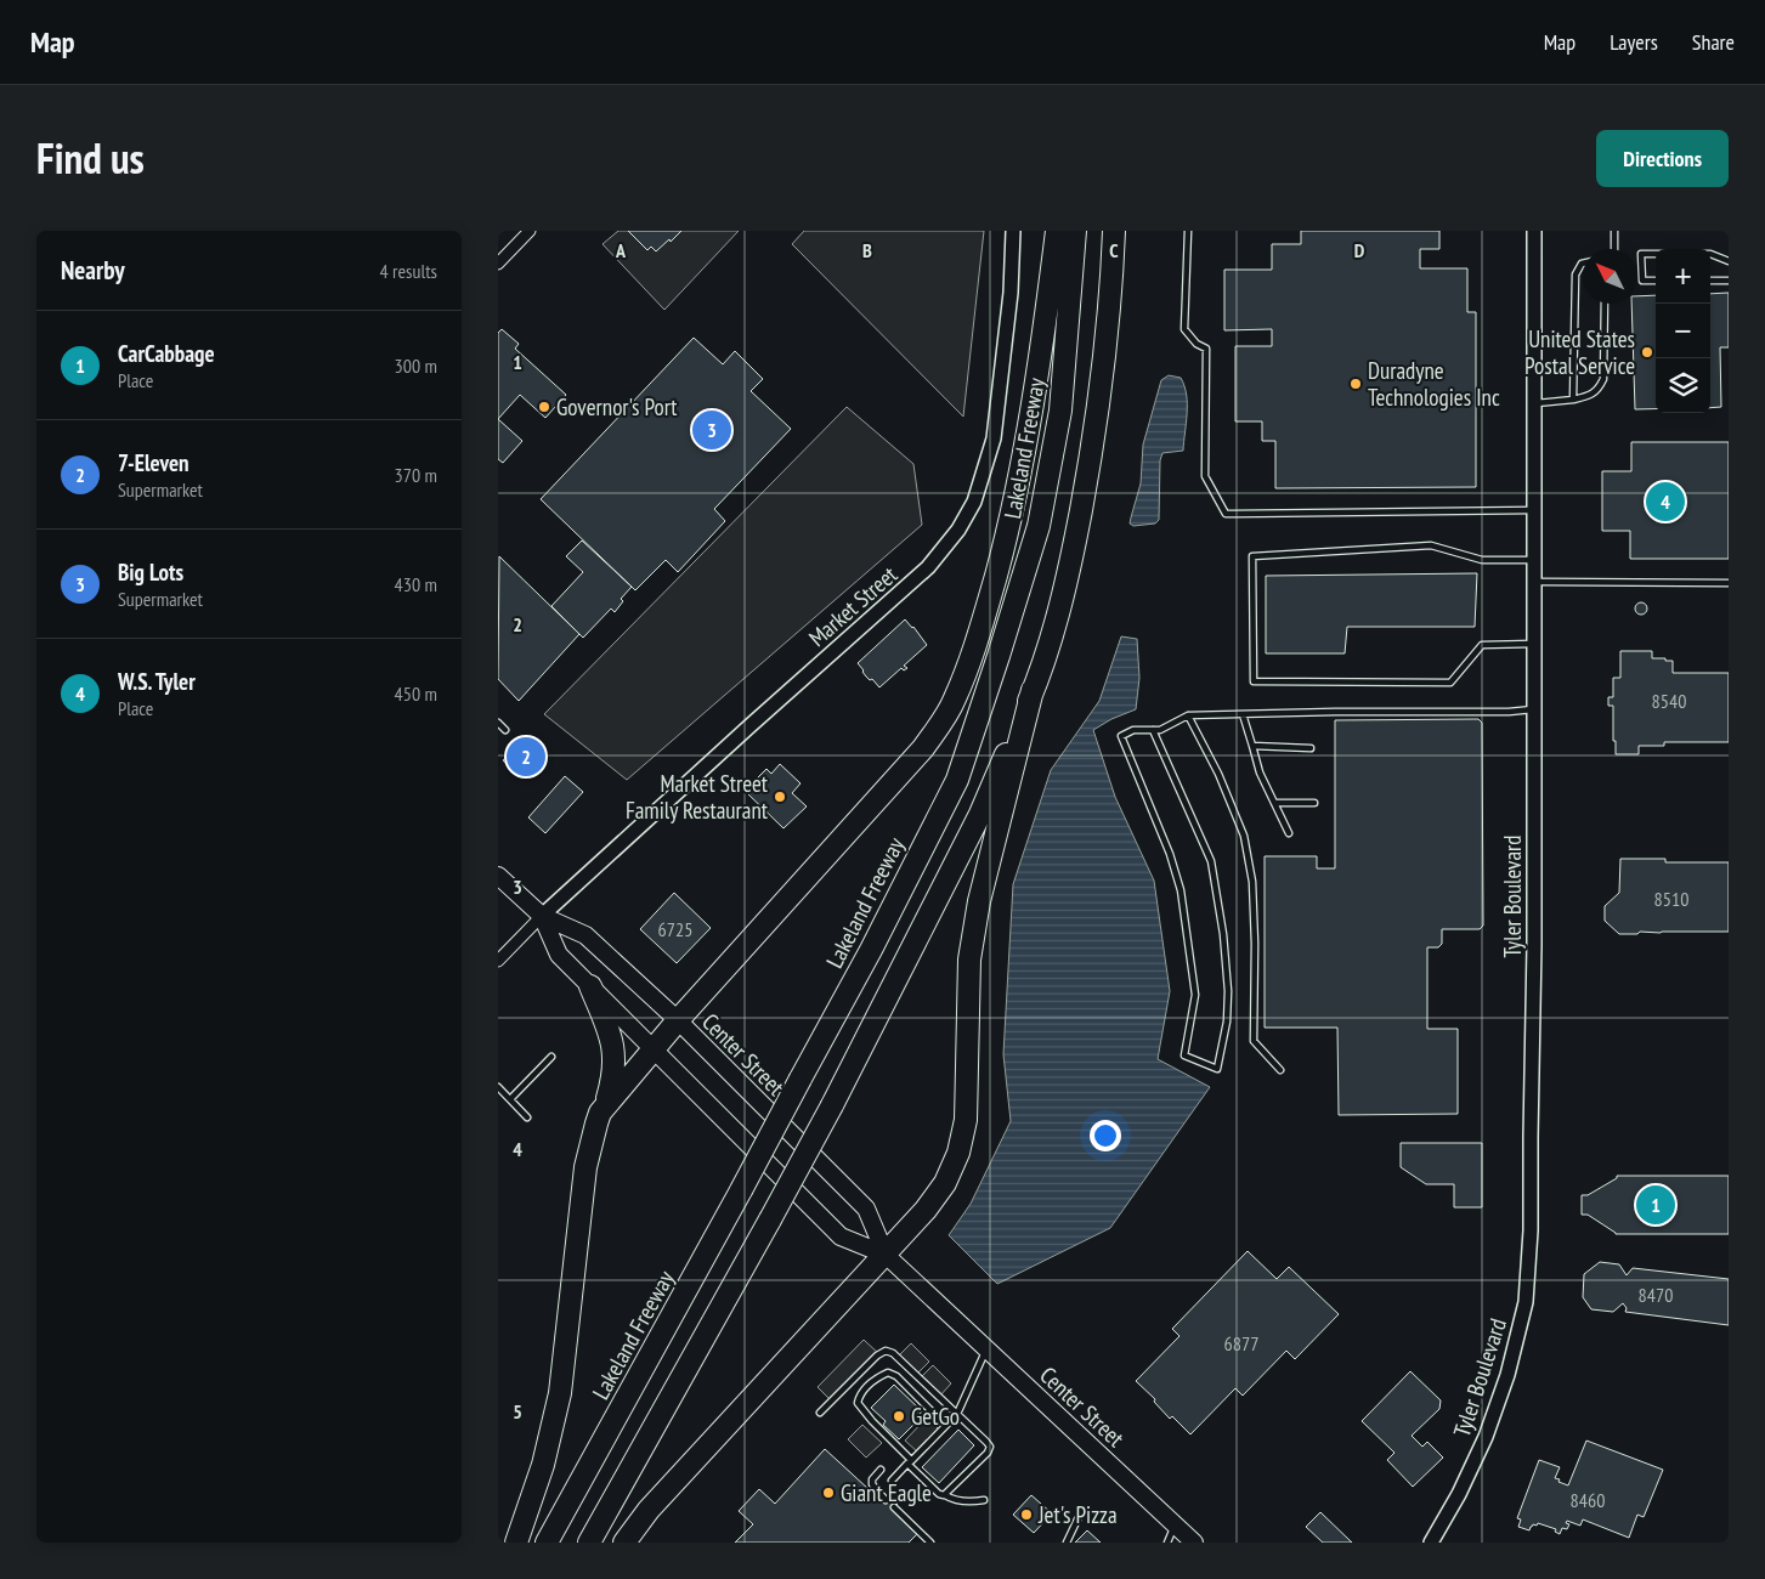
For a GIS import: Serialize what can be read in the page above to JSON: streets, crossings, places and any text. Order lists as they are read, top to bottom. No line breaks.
{"streets":{"highway":["Lakeland Freeway"],"main road":["Center Street"],"street":["Market Street","Tyler Boulevard"]},"crossings":[["Market Street","Center Street"]],"places":["United States Postal Service","Duradyne Technologies Inc","Governor's Port","Market Street Family Restaurant","GetGo","Giant Eagle","Jet's Pizza"],"house_numbers":["8540","8510","6725","8470","6877","8460"],"north":"top left","page":{"header":"Map","nav":["Map","Layers","Share"],"title":"Find us","buttons":"Directions","heading":["Nearby","4 results"],"map_buttons":["+","−"],"list":[{"mark":"1","name":"CarCabbage","note":"Place","value":"300 m"},{"mark":"2","name":"7-Eleven","note":"Supermarket","value":"370 m"},{"mark":"3","name":"Big Lots","note":"Supermarket","value":"430 m"},{"mark":"4","name":"W.S. Tyler","note":"Place","value":"450 m"}],"pins":["3","4","2","1"]},"grid":{"columns":["A","B","C","D"],"rows":["1","2","3","4","5"]}}
